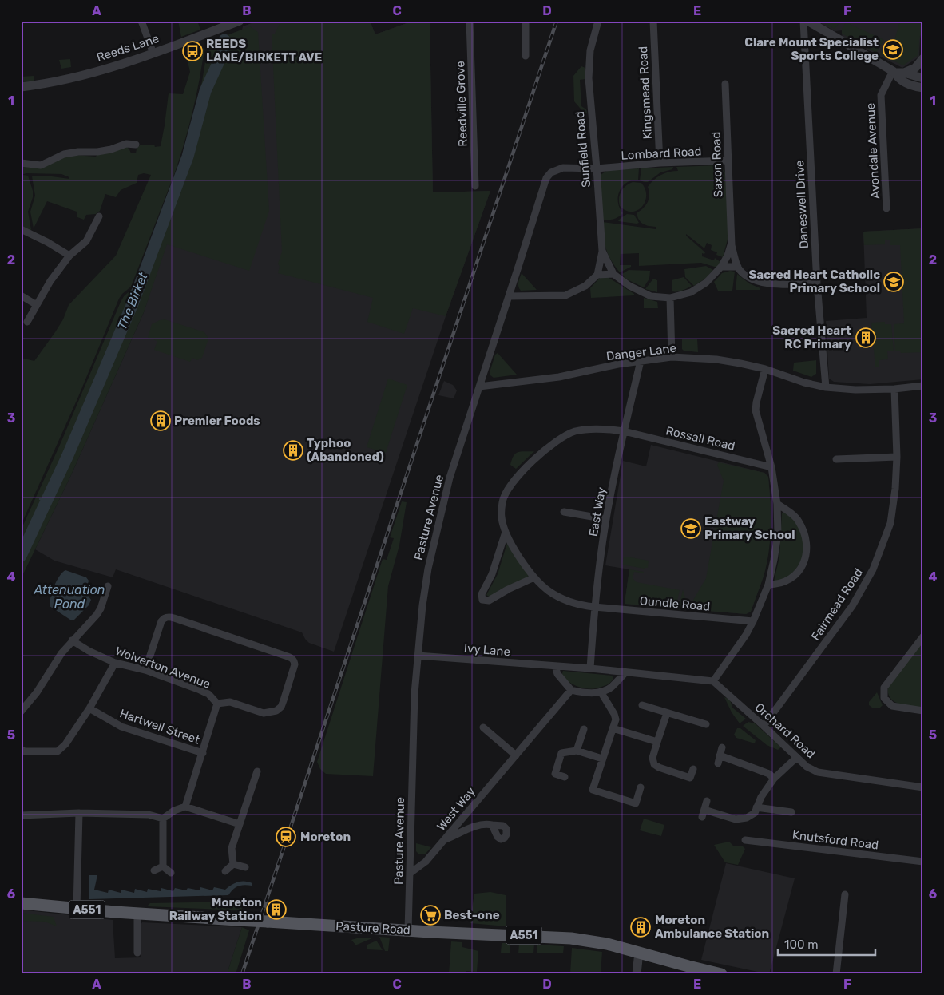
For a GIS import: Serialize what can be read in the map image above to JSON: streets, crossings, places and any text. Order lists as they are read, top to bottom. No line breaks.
{"streets":{"main road":["A551","Pasture Road"],"street":["Reeds Lane","Kingsmead Road","Reedville Grove","Sunfield Road","Avondale Avenue","Lombard Road","Saxon Road","Daneswell Drive","Danger Lane","Rossall Road","East Way","Pasture Avenue","Oundle Road","Fairmead Road","Ivy Lane","Wolverton Avenue","Hartwell Street","Orchard Road","West Way","Knutsford Road"]},"crossings":[["Kingsmead Road","Lombard Road"],["Sunfield Road","Lombard Road"],["Sunfield Road","Pasture Avenue"],["Lombard Road","Saxon Road"],["Lombard Road","Pasture Avenue"],["Daneswell Drive","Danger Lane"],["Danger Lane","East Way"],["Danger Lane","Pasture Avenue"],["Danger Lane","Fairmead Road"],["Rossall Road","East Way"],["Rossall Road","Oundle Road"],["East Way","Oundle Road"],["East Way","Ivy Lane"],["Pasture Avenue","Ivy Lane"],["Pasture Avenue","West Way"],["Pasture Avenue","Pasture Road"],["Fairmead Road","Orchard Road"],["Ivy Lane","Orchard Road"]],"water":["The Birket","Attenuation Pond"],"places":{"school or university":["Clare Mount Specialist Sports College","Sacred Heart Catholic Primary School","Eastway Primary School"],"bus stop":["REEDS LANE/BIRKETT AVE"],"building":["Sacred Heart RC Primary","Premier Foods","Typhoo (Abandoned)","Moreton Railway Station","Moreton Ambulance Station"],"station":["Moreton"],"supermarket":["Best-one"]},"scale_bar":"100 m","grid":{"columns":["A","B","C","D","E","F"],"rows":["1","2","3","4","5","6"]}}
